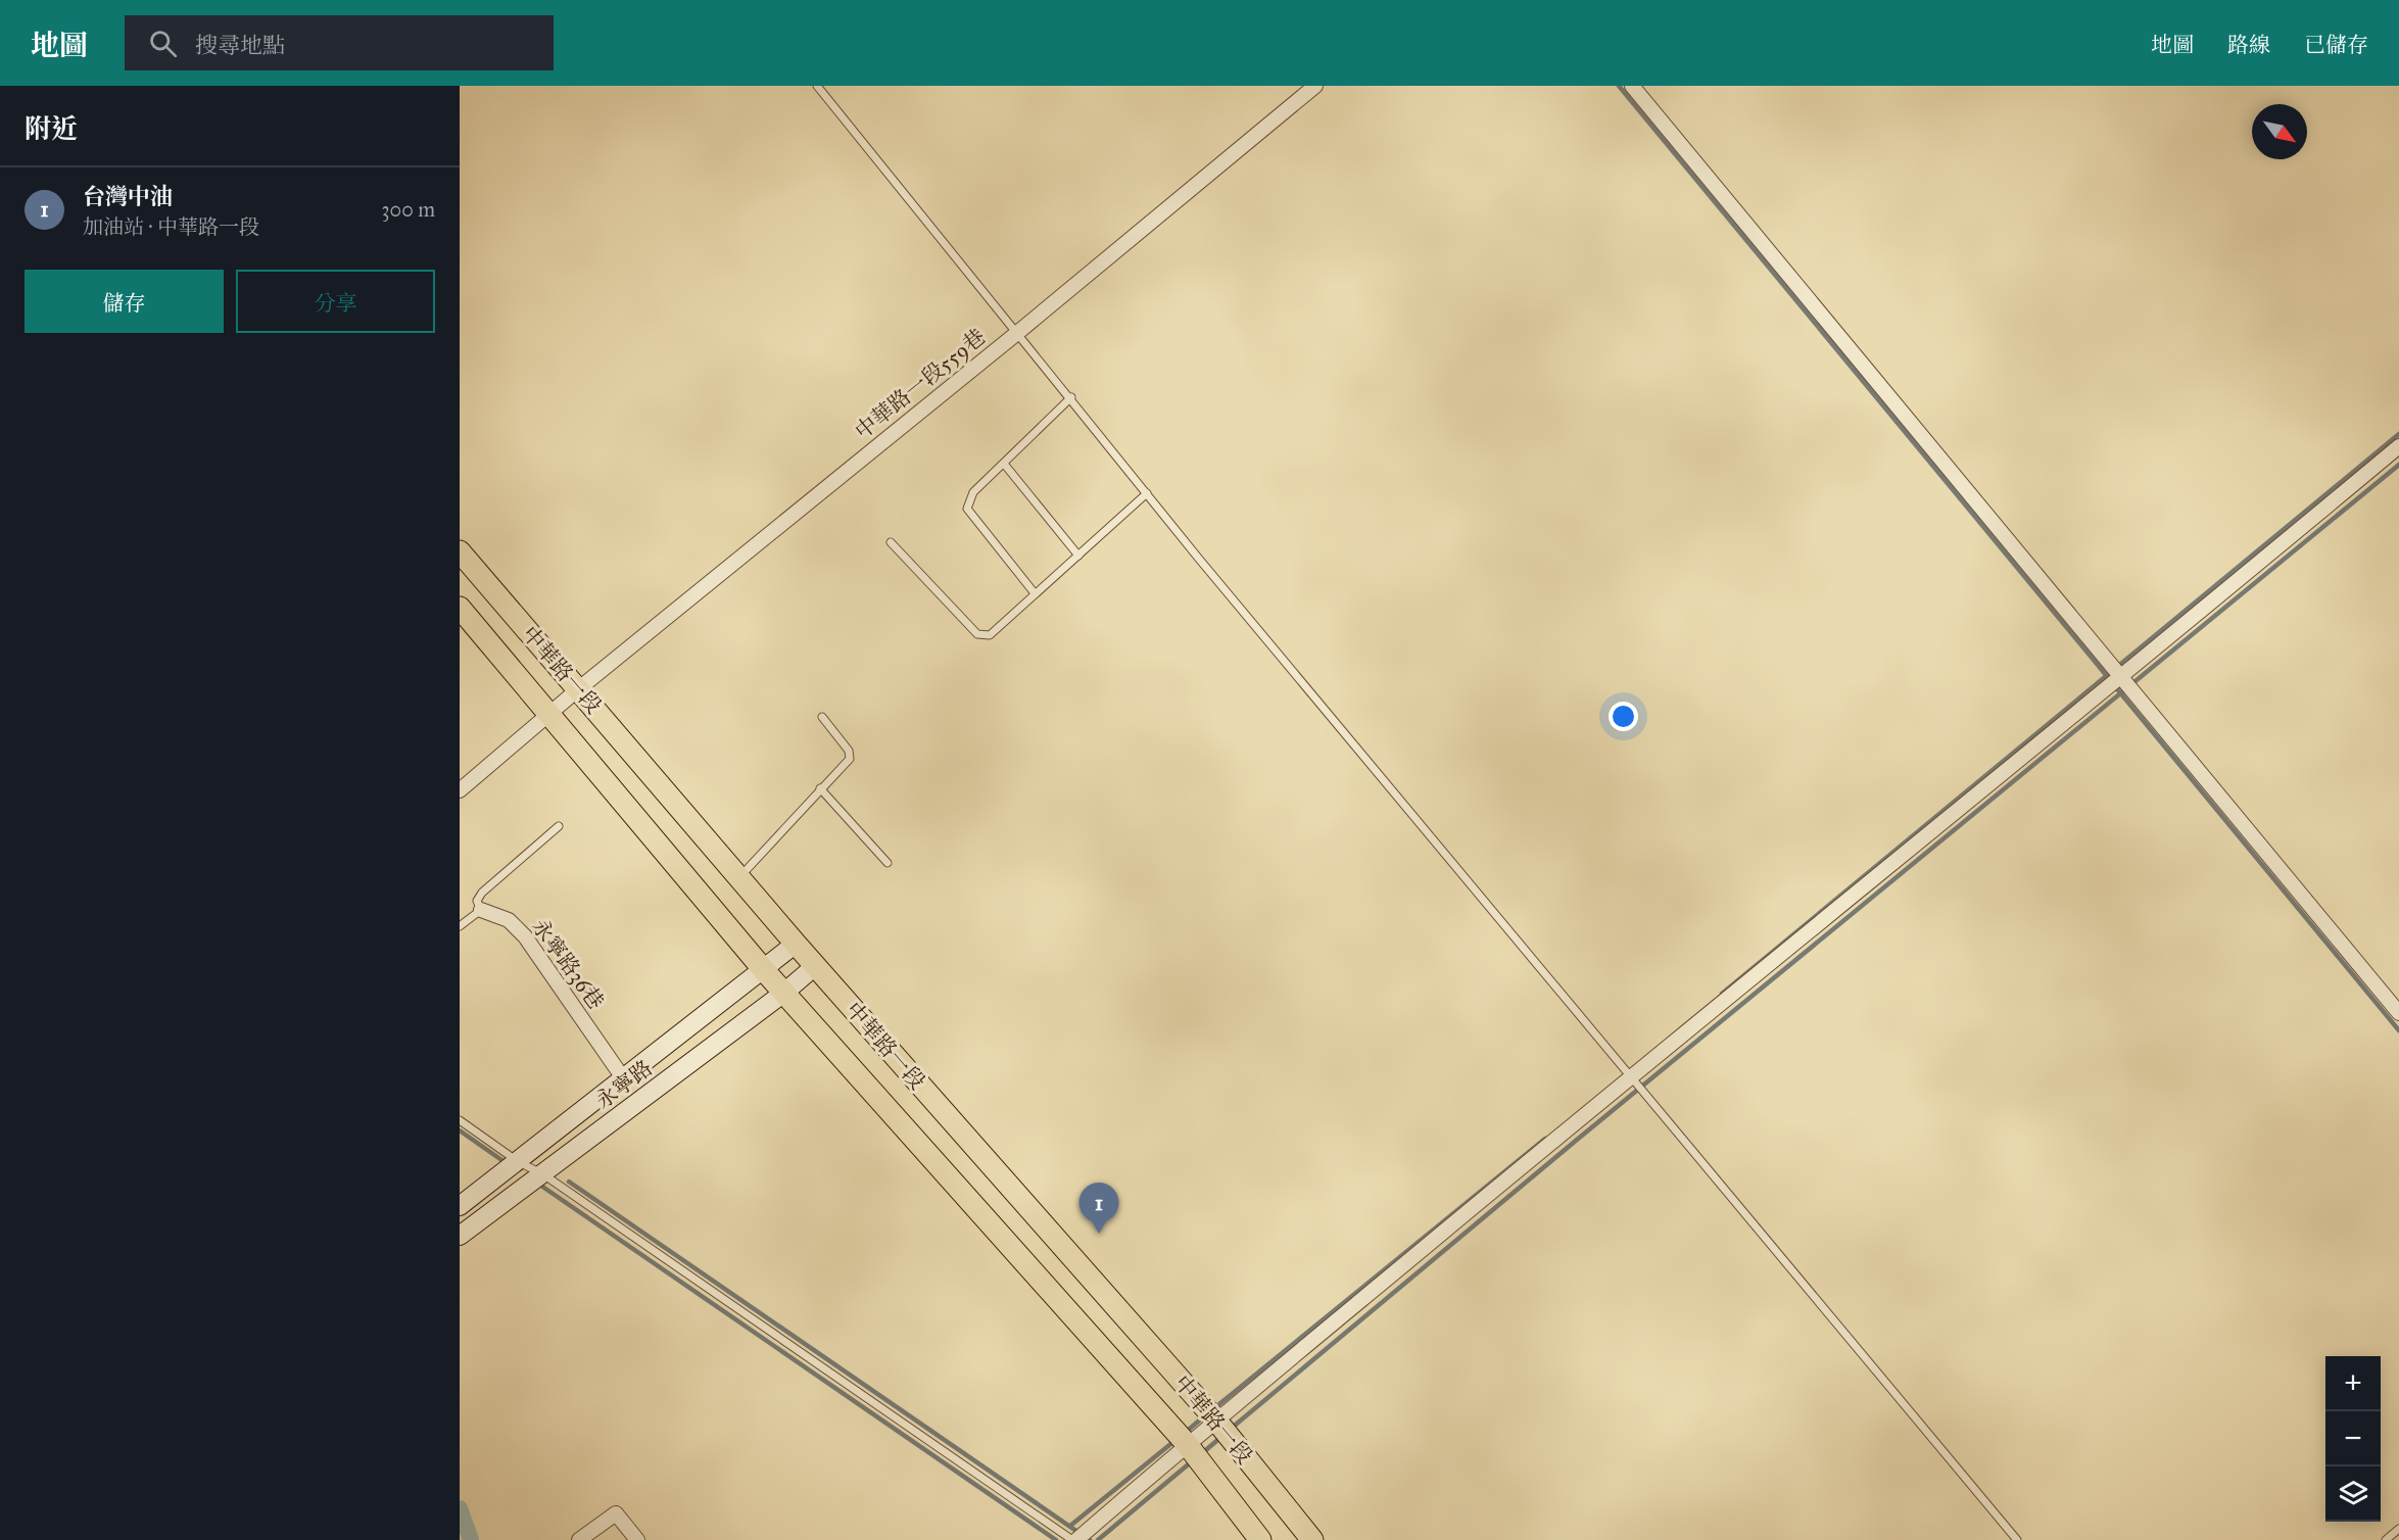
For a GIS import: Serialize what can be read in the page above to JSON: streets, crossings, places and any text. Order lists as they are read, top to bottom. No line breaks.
{"streets":{"main road":["中華路一段"],"street":["中華路一段559巷","永寧路36巷","永寧路"]},"crossings":[["中華路一段559巷","中華路一段"],["中華路一段","永寧路"],["永寧路36巷","永寧路"]],"north":"bottom right","page":{"header":"地圖","search":"搜尋地點","nav":["地圖","路線","已儲存"],"heading":"附近","list":[{"mark":"1","name":"台灣中油","note":"加油站 · 中華路一段","value":"300 m"}],"buttons":["儲存","分享"],"pins":"1","map_buttons":["+","−"]}}
